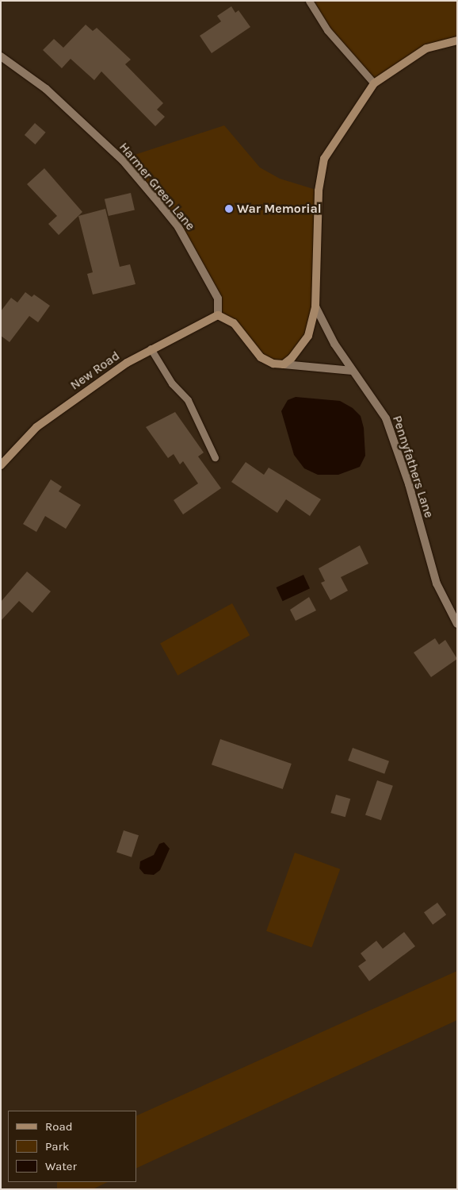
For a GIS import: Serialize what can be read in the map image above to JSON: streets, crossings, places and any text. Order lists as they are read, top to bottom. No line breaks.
{"streets":{"street":["Harmer Green Lane","New Road","Pennyfathers Lane"]},"crossings":[["Harmer Green Lane","New Road"]],"places":["War Memorial"],"legend":["Road","Park","Water"]}
